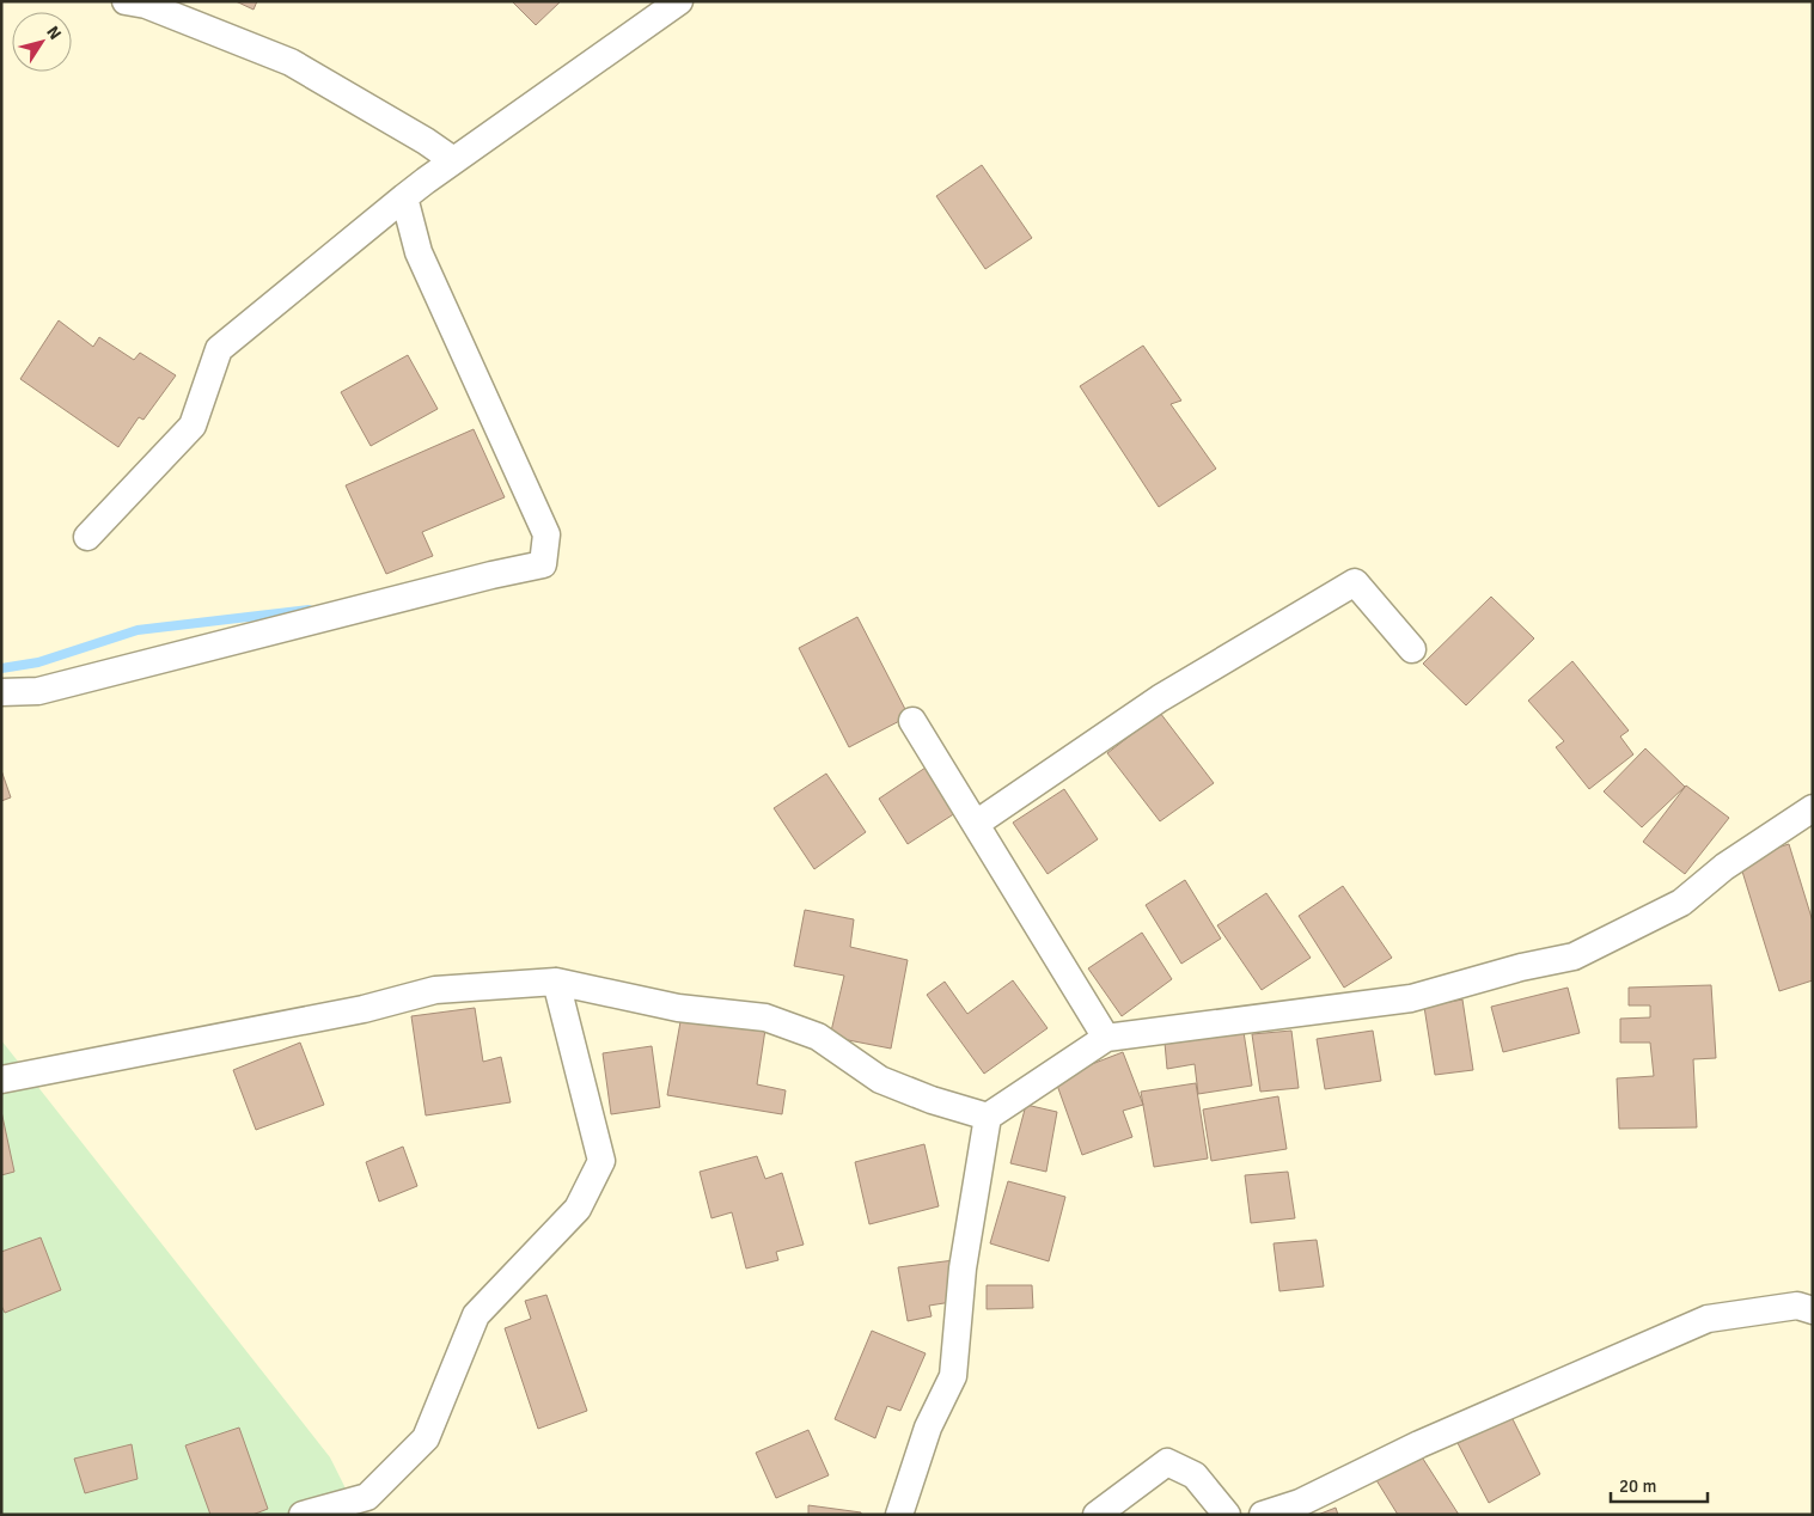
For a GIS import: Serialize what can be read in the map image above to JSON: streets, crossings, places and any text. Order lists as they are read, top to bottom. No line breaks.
{"scale_bar":"20 m","north":"top right"}
